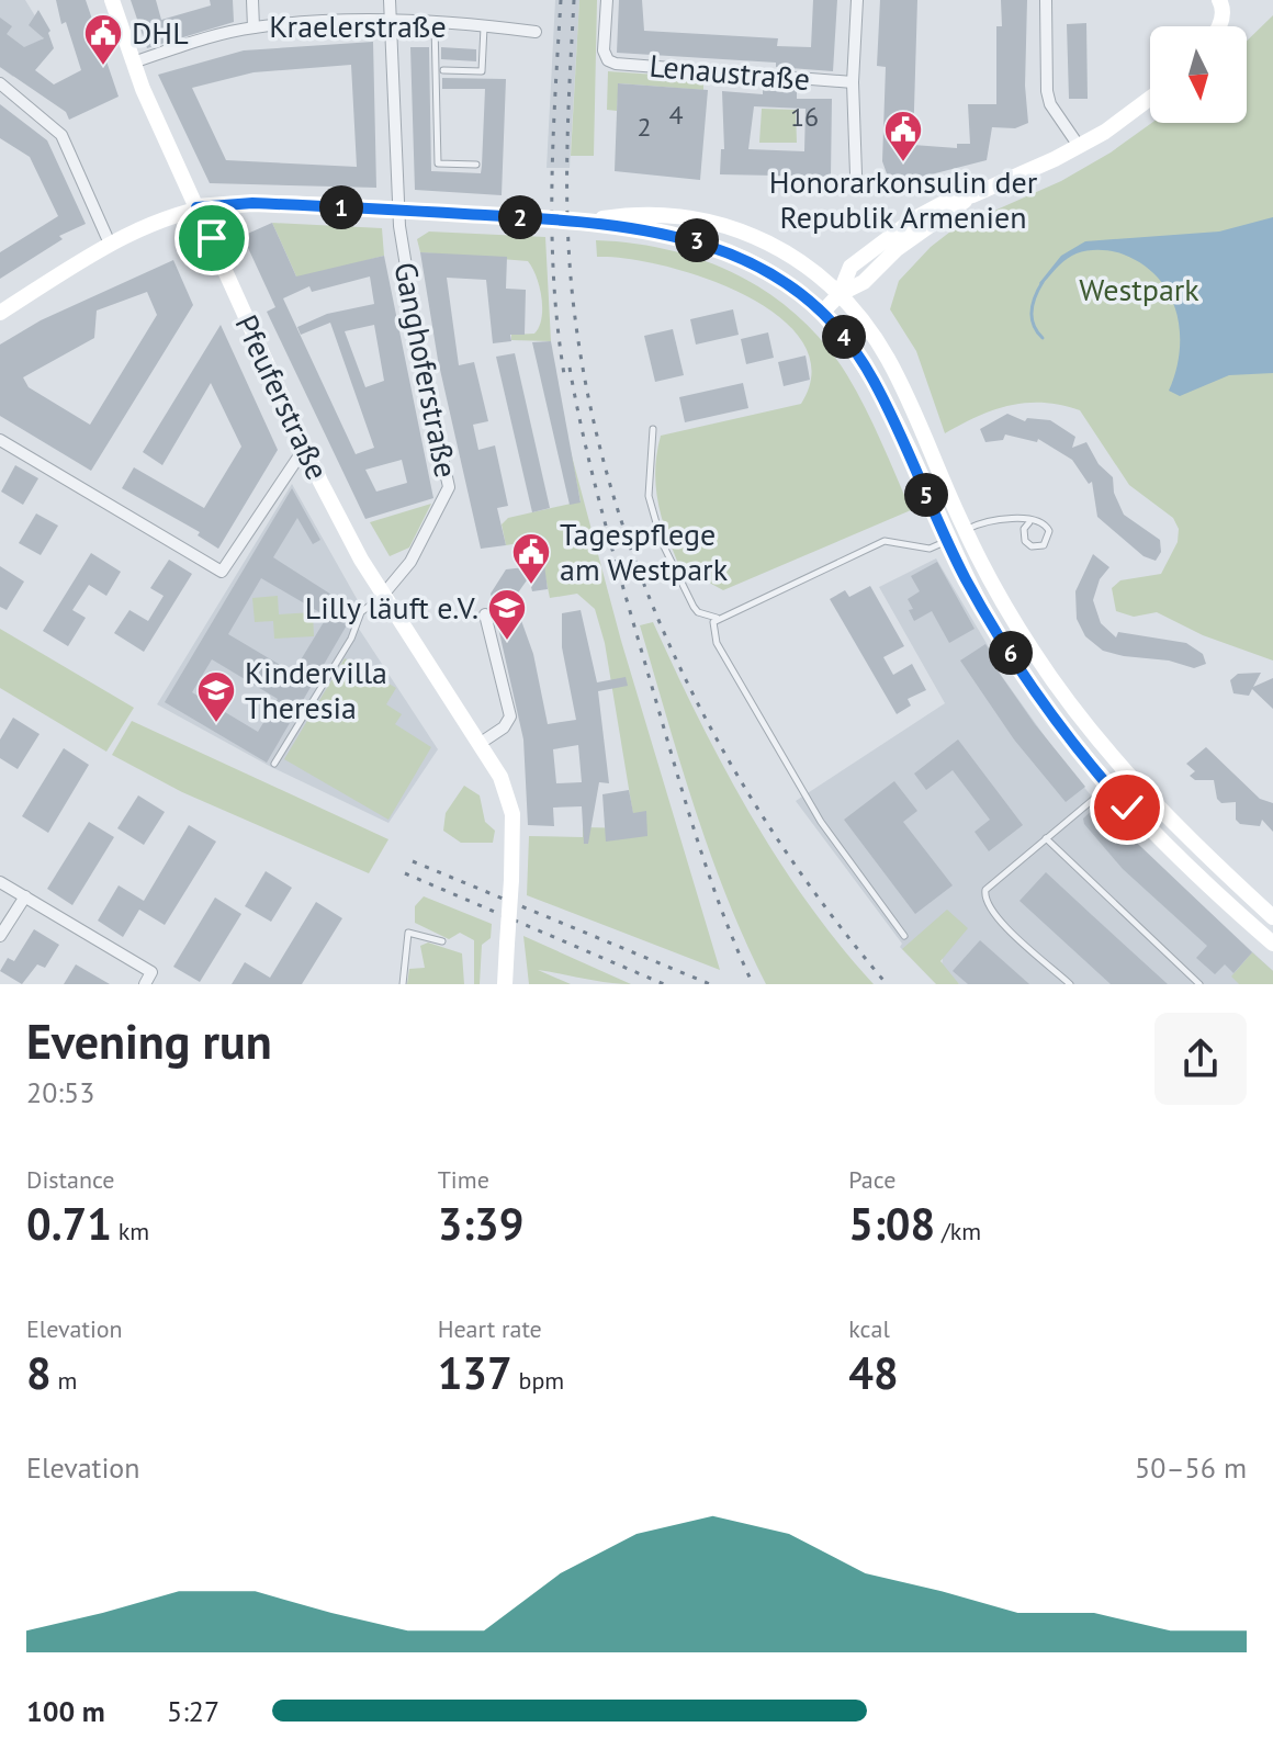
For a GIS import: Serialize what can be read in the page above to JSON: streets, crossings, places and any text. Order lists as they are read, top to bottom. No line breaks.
{"streets":{"main road":["Pfeuferstraße"],"street":["Kraelerstraße","Lenaustraße","Ganghoferstraße"]},"crossings":[["Kraelerstraße","Ganghoferstraße"],["Kraelerstraße","Pfeuferstraße"],["Ganghoferstraße","Pfeuferstraße"]],"parks":["Westpark"],"places":{"public building":["DHL","Honorarkonsulin der Republik Armenien","Tagespflege am Westpark"],"school or university":["Lilly läuft e.V.","Kindervilla Theresia"]},"house_numbers":["4","16","2"],"north":"bottom","page":{"pins":["1","2","3","4","5","6"],"heading":["Evening run","20:53"],"stats":[["Distance","0.71 km"],["Time","3:39"],["Pace","5:08 /km"],["Elevation","8 m"],["Heart rate","137 bpm"],["kcal","48"]],"chart":["Elevation","50–56 m"],"list":[{"name":"100 m","note":"5:27"}]}}
